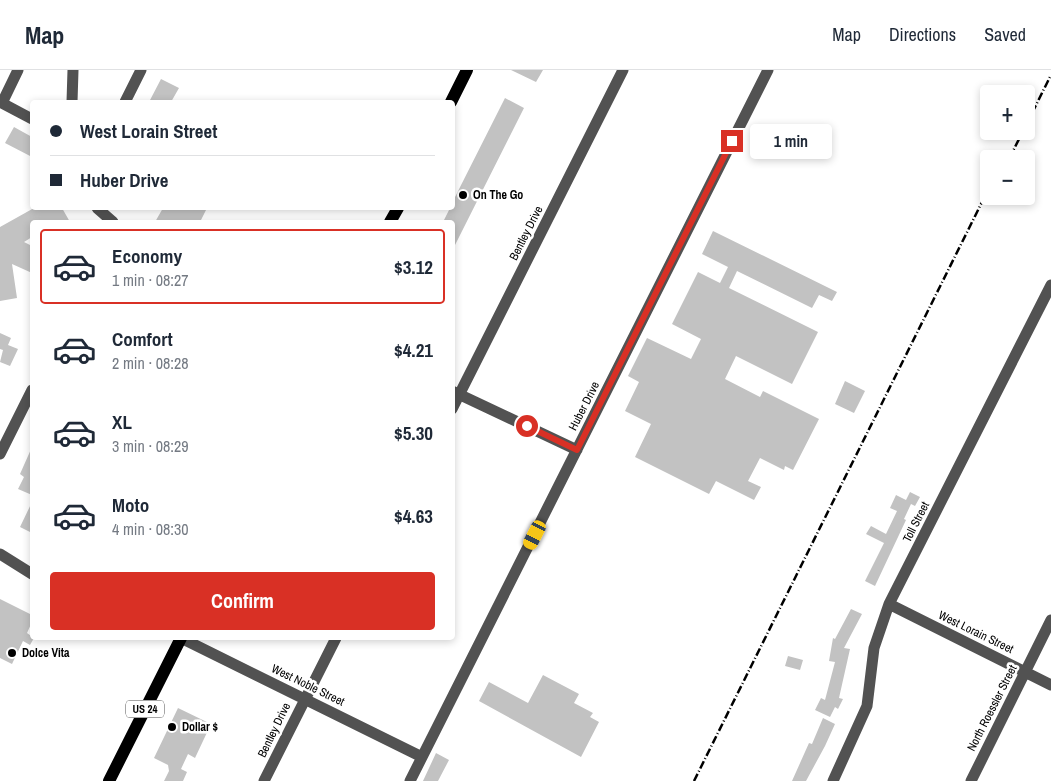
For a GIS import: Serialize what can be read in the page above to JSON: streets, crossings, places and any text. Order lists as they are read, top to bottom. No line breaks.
{"streets":{"main road":["US 24"],"street":["Bentley Drive","Huber Drive","Toll Street","West Lorain Street","West Noble Street","North Roessler Street"]},"crossings":[["Bentley Drive","West Noble Street"],["Huber Drive","West Noble Street"],["Toll Street","West Lorain Street"],["West Lorain Street","North Roessler Street"]],"places":["On The Go","Dolce Vita","Dollar $"],"page":{"header":"Map","nav":["Map","Directions","Saved"],"map_buttons":["+","−"],"banner":["West Lorain Street","Huber Drive"],"bubble":"1 min","list":[{"name":"Economy","note":"1 min · 08:27","value":"$3.12"},{"name":"Comfort","note":"2 min · 08:28","value":"$4.21"},{"name":"XL","note":"3 min · 08:29","value":"$5.30"},{"name":"Moto","note":"4 min · 08:30","value":"$4.63"}],"buttons":"Confirm"}}
